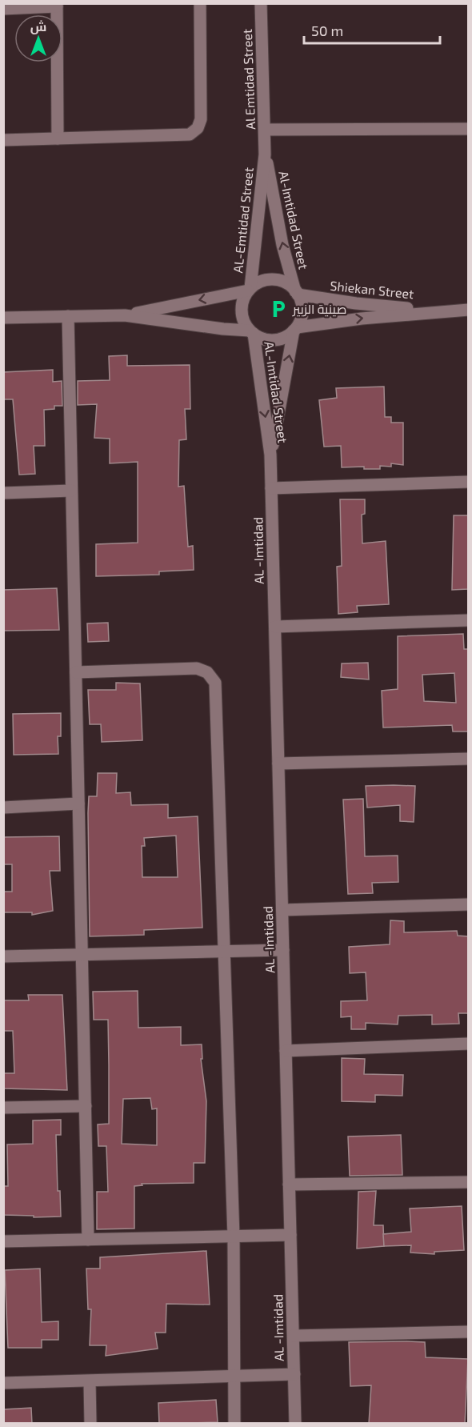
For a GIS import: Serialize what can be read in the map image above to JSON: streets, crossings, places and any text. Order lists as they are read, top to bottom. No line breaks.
{"streets":{"street":["Al Emtidad Street","AL-Emtidad Street","Al-Imtidad Street","Shiekan Street","AL-Imtidad Street","AL -Imtidad"]},"crossings":[["Al Emtidad Street","AL-Emtidad Street"],["Al Emtidad Street","Al-Imtidad Street"],["AL-Emtidad Street","Al-Imtidad Street"],["AL-Emtidad Street","Shiekan Street"],["AL-Emtidad Street","AL-Imtidad Street"],["Al-Imtidad Street","Shiekan Street"],["Al-Imtidad Street","AL-Imtidad Street"],["Shiekan Street","AL-Imtidad Street"],["AL-Imtidad Street","AL -Imtidad"]],"one_way":["Al-Imtidad Street"],"places":{"parking":["صينية الزبير"]},"scale_bar":"50 m","north":"top"}
